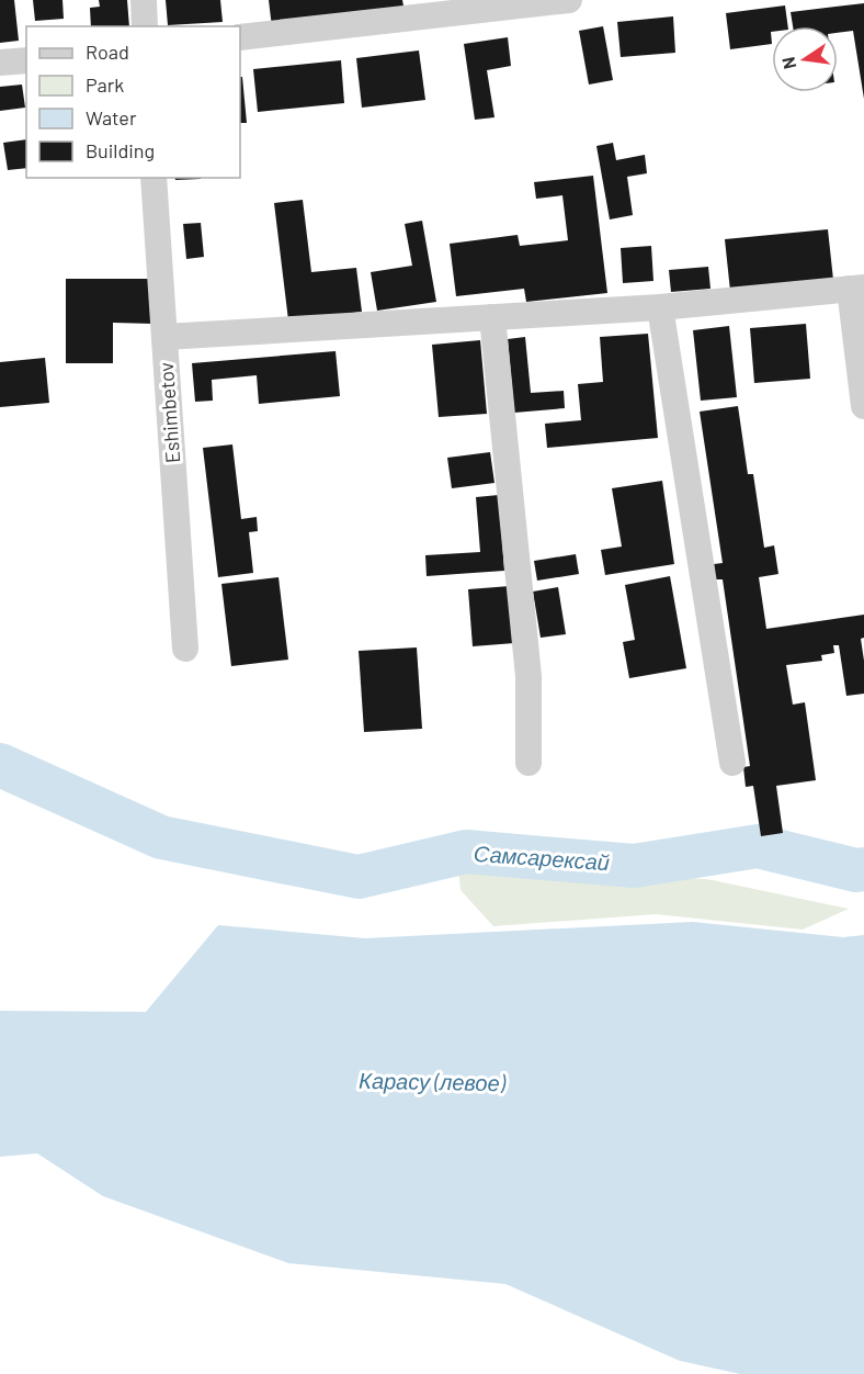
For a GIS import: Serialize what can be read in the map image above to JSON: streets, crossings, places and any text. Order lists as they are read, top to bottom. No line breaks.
{"streets":{"street":["Eshimbetov"]},"water":["Самсарексай","Карасу (левое)"],"legend":["Road","Park","Water","Building"],"north":"left"}
